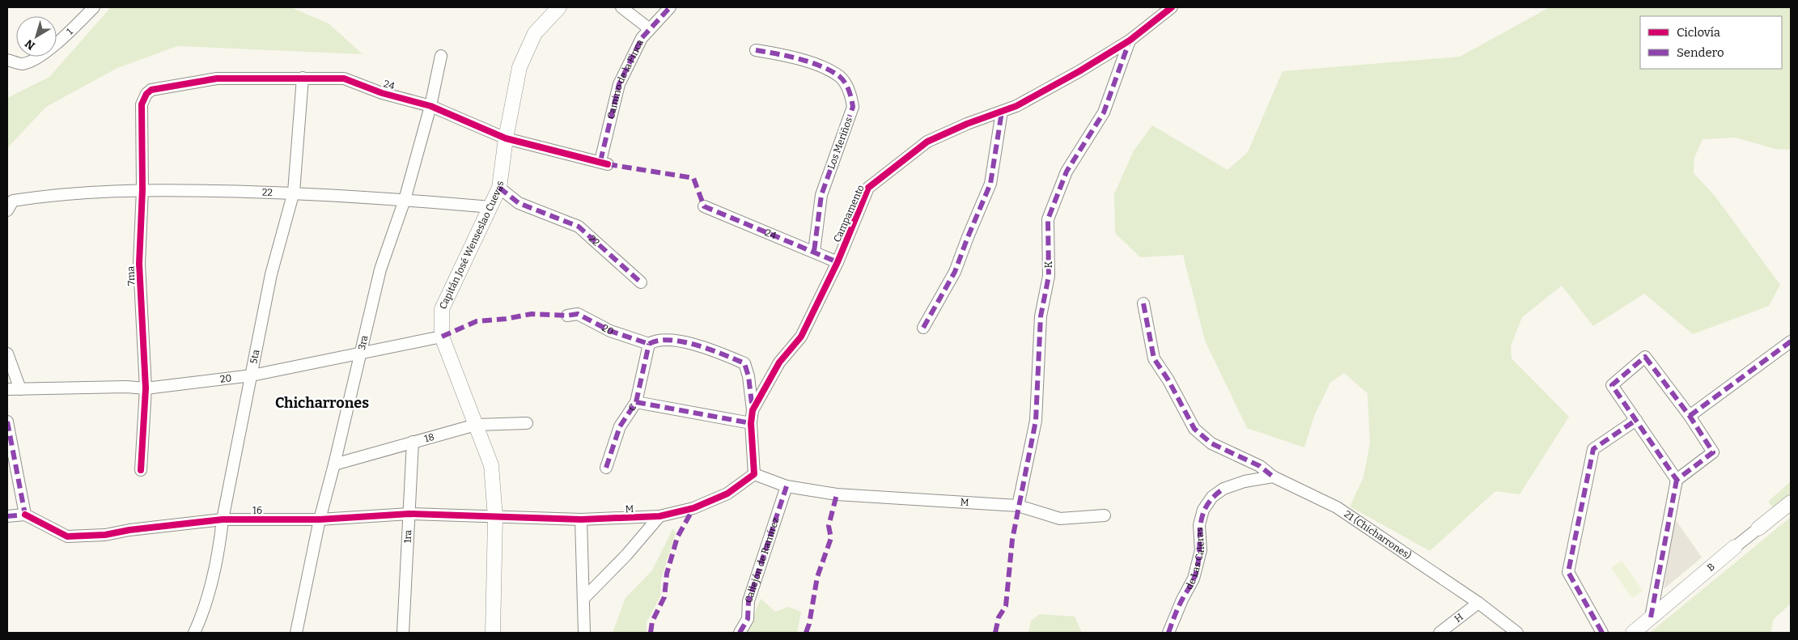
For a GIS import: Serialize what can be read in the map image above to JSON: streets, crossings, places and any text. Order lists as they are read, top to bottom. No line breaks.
{"streets":{"street":["1","Camino de la Finca","24","Los Meriños","22","Campamento","Capitán José Wenseslao Cuevas","K","7ma","20","3ra","5ta","C","18","M","16","21 (Chicharrones)","1ra","de Las Caleras","Callejón de Ramírez","B","H"]},"crossings":[["Camino de la Finca","24"],["24","Los Meriños"],["24","Campamento"],["24","Capitán José Wenseslao Cuevas"],["24","7ma"],["24","3ra"],["24","5ta"],["22","Capitán José Wenseslao Cuevas"],["22","7ma"],["22","3ra"],["22","5ta"],["Campamento","K"],["Campamento","M"],["Capitán José Wenseslao Cuevas","20"],["Capitán José Wenseslao Cuevas","18"],["Capitán José Wenseslao Cuevas","M"],["Capitán José Wenseslao Cuevas","16"],["K","M"],["7ma","20"],["20","3ra"],["20","5ta"],["20","C"],["3ra","18"],["3ra","16"],["5ta","16"],["18","1ra"],["M","16"],["M","Callejón de Ramírez"],["16","1ra"],["21 (Chicharrones)","de Las Caleras"],["21 (Chicharrones)","H"]],"districts":["Chicharrones"],"legend":["Ciclovía","Sendero"],"north":"bottom left"}
